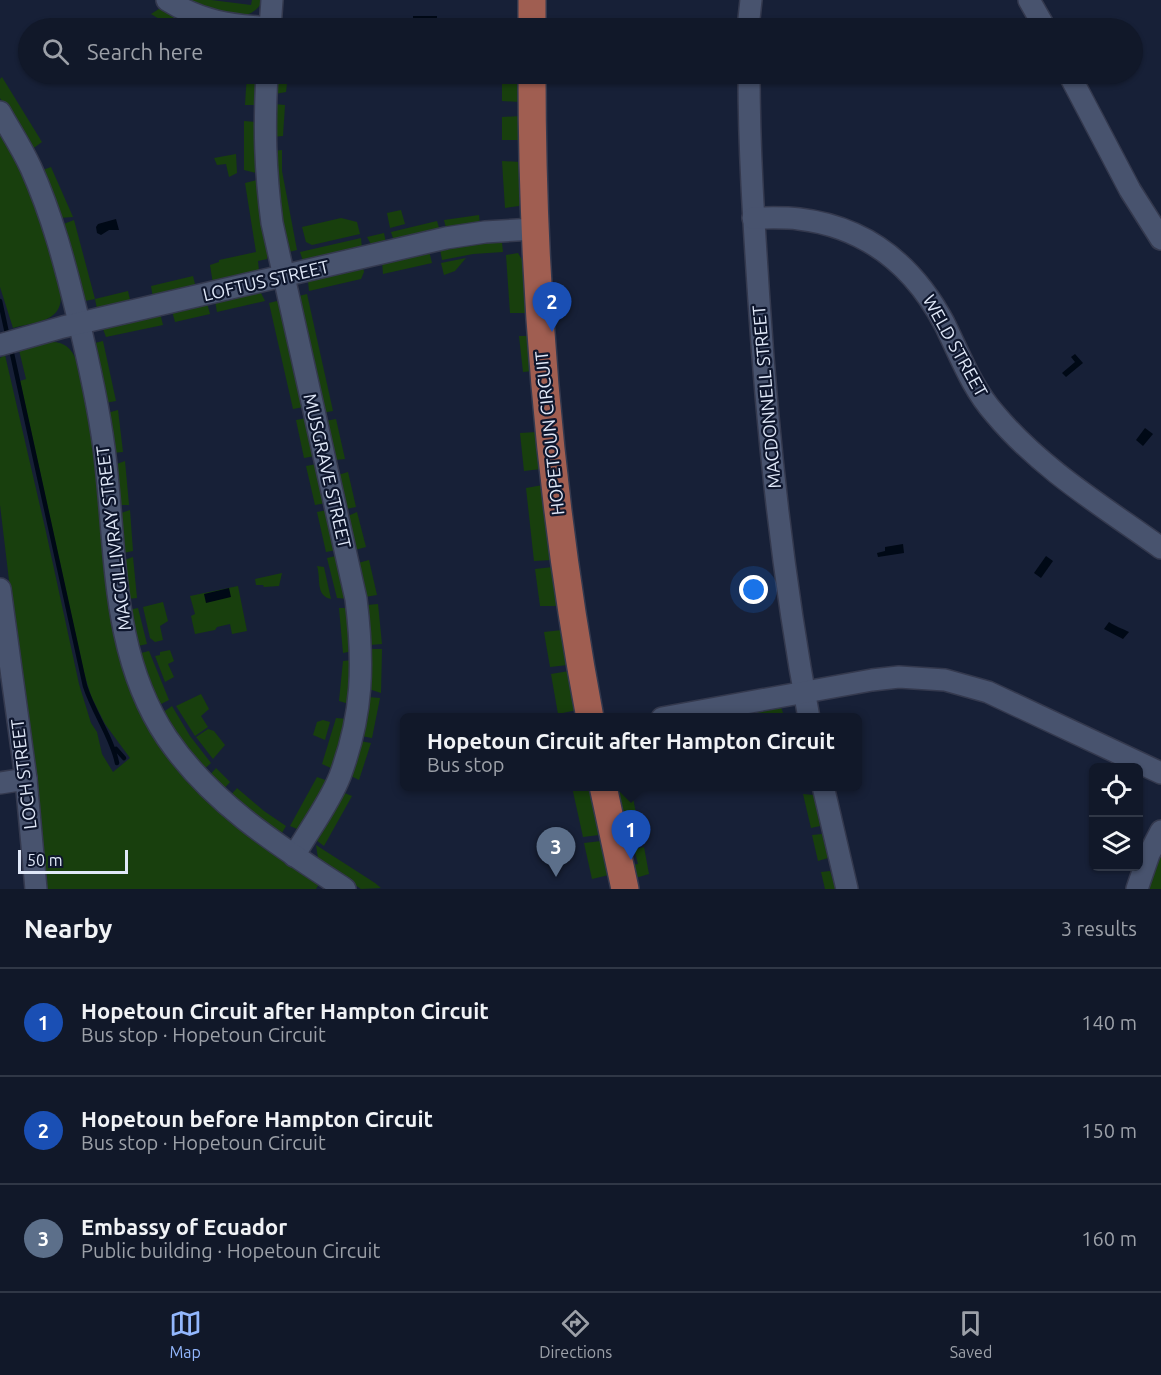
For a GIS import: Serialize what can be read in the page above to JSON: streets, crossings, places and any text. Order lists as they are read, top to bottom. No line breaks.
{"streets":{"main road":["HOPETOUN CIRCUIT"],"street":["LOFTUS STREET","WELD STREET","MACDONNELL STREET","MUSGRAVE STREET","MACGILLIVRAY STREET","LOCH STREET"]},"crossings":[["LOFTUS STREET","HOPETOUN CIRCUIT"],["LOFTUS STREET","MUSGRAVE STREET"],["LOFTUS STREET","MACGILLIVRAY STREET"],["WELD STREET","MACDONNELL STREET"],["MUSGRAVE STREET","MACGILLIVRAY STREET"]],"scale_bar":"50 m","page":{"search":"Search here","pins":["2","1","3"],"popup":["Hopetoun Circuit after Hampton Circuit","Bus stop"],"scale":"50 m","heading":["Nearby","3 results"],"list":[{"mark":"1","name":"Hopetoun Circuit after Hampton Circuit","note":"Bus stop · Hopetoun Circuit","value":"140 m"},{"mark":"2","name":"Hopetoun before Hampton Circuit","note":"Bus stop · Hopetoun Circuit","value":"150 m"},{"mark":"3","name":"Embassy of Ecuador","note":"Public building · Hopetoun Circuit","value":"160 m"}],"nav":["Map","Directions","Saved"]}}
